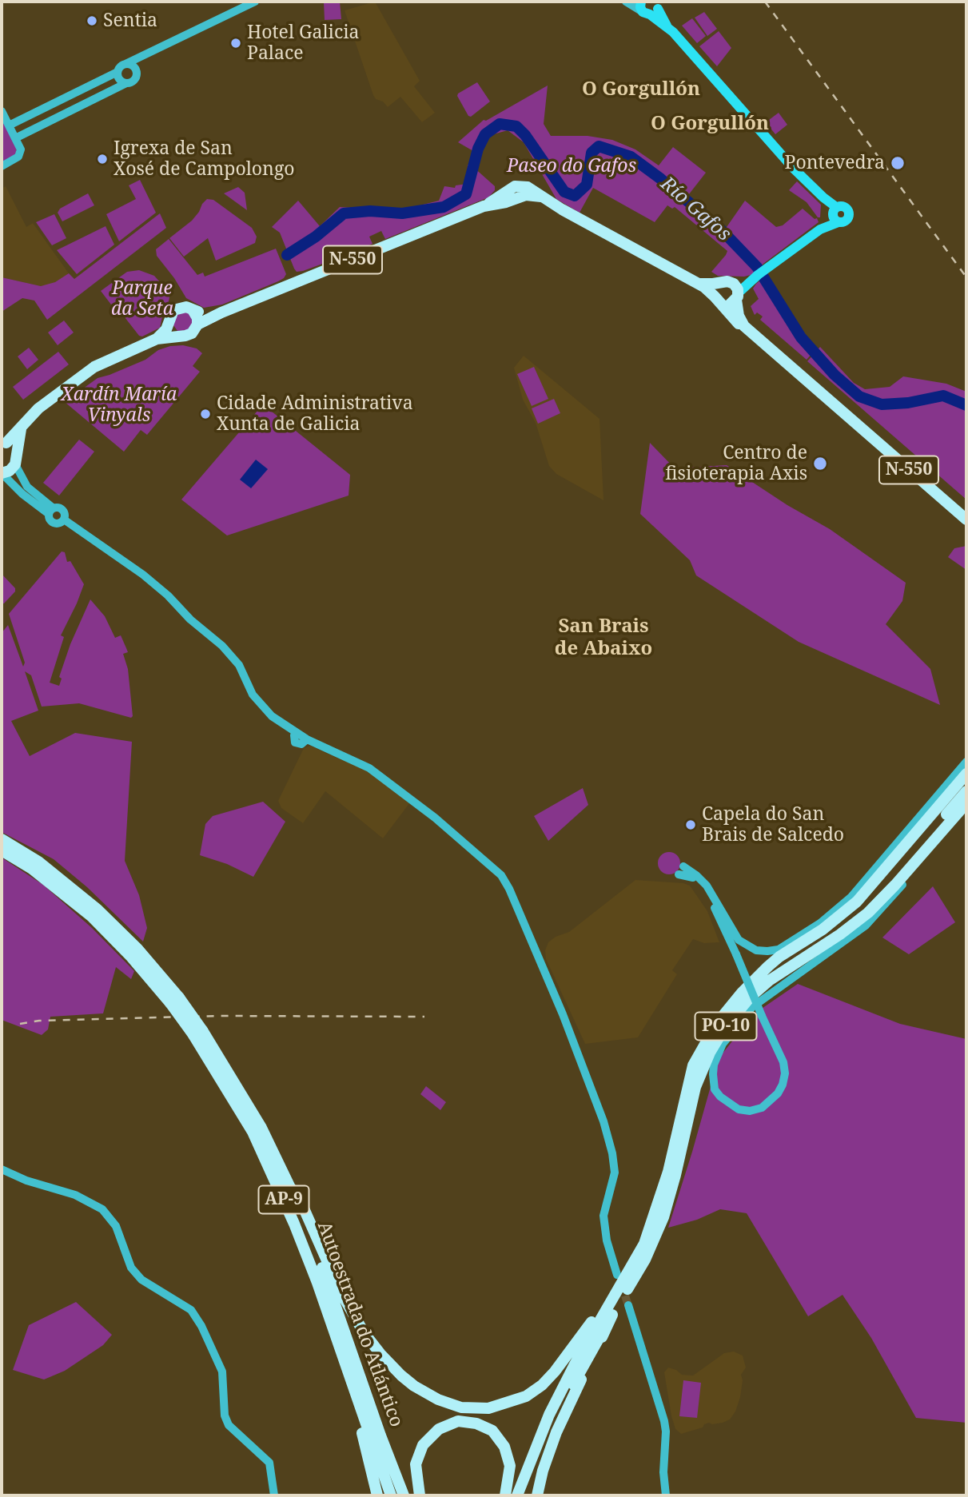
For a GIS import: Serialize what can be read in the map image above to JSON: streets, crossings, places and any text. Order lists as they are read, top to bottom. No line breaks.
{"streets":{"highway":["N-550","PO-10","AP-9","Autoestrada do Atlántico"]},"districts":["O Gorgullón","O Gorgullón","San Brais de Abaixo"],"water":["Río Gafos"],"parks":["Paseo do Gafos","Parque da Seta","Xardín María Vinyals"],"places":["Sentia","Hotel Galicia Palace","Igrexa de San Xosé de Campolongo","Pontevedra","Cidade Administrativa Xunta de Galicia","Centro de fisioterapia Axis","Capela do San Brais de Salcedo"]}
